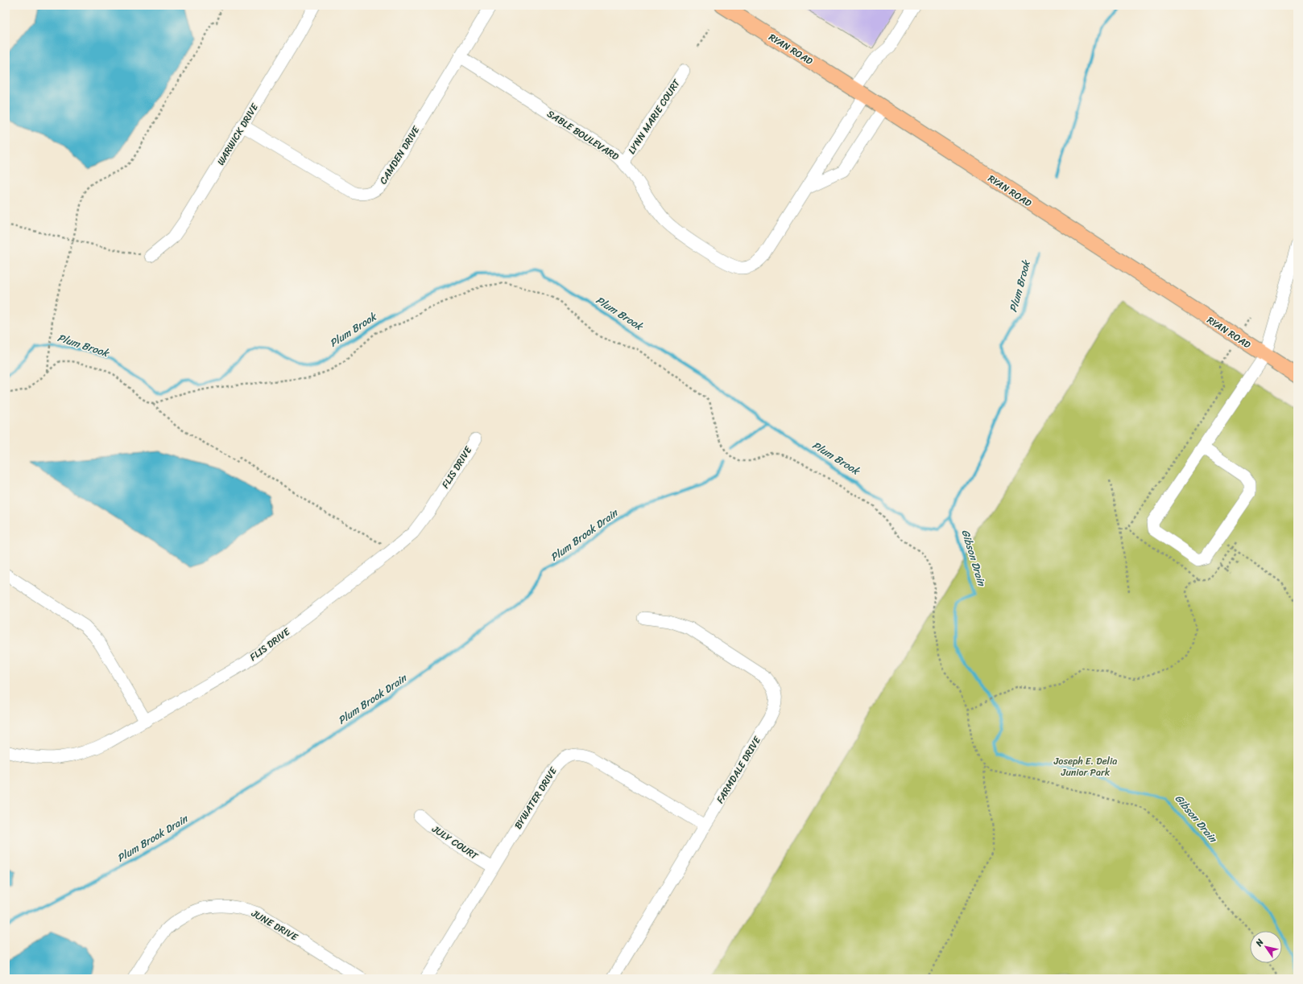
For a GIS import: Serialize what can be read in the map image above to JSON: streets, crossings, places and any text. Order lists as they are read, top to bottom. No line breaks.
{"streets":{"main road":["RYAN ROAD"],"street":["LYNN MARIE COURT","WARWICK DRIVE","SABLE BOULEVARD","CAMDEN DRIVE","FLIS DRIVE","FARMDALE DRIVE","BYWATER DRIVE","JULY COURT","JUNE DRIVE"]},"crossings":[["RYAN ROAD","SABLE BOULEVARD"],["LYNN MARIE COURT","SABLE BOULEVARD"],["WARWICK DRIVE","CAMDEN DRIVE"],["SABLE BOULEVARD","CAMDEN DRIVE"],["FARMDALE DRIVE","BYWATER DRIVE"],["BYWATER DRIVE","JULY COURT"]],"water":["Plum Brook","Plum Brook Drain","Gibson Drain"],"parks":["Joseph E. Delia Junior Park"],"north":"top left"}
